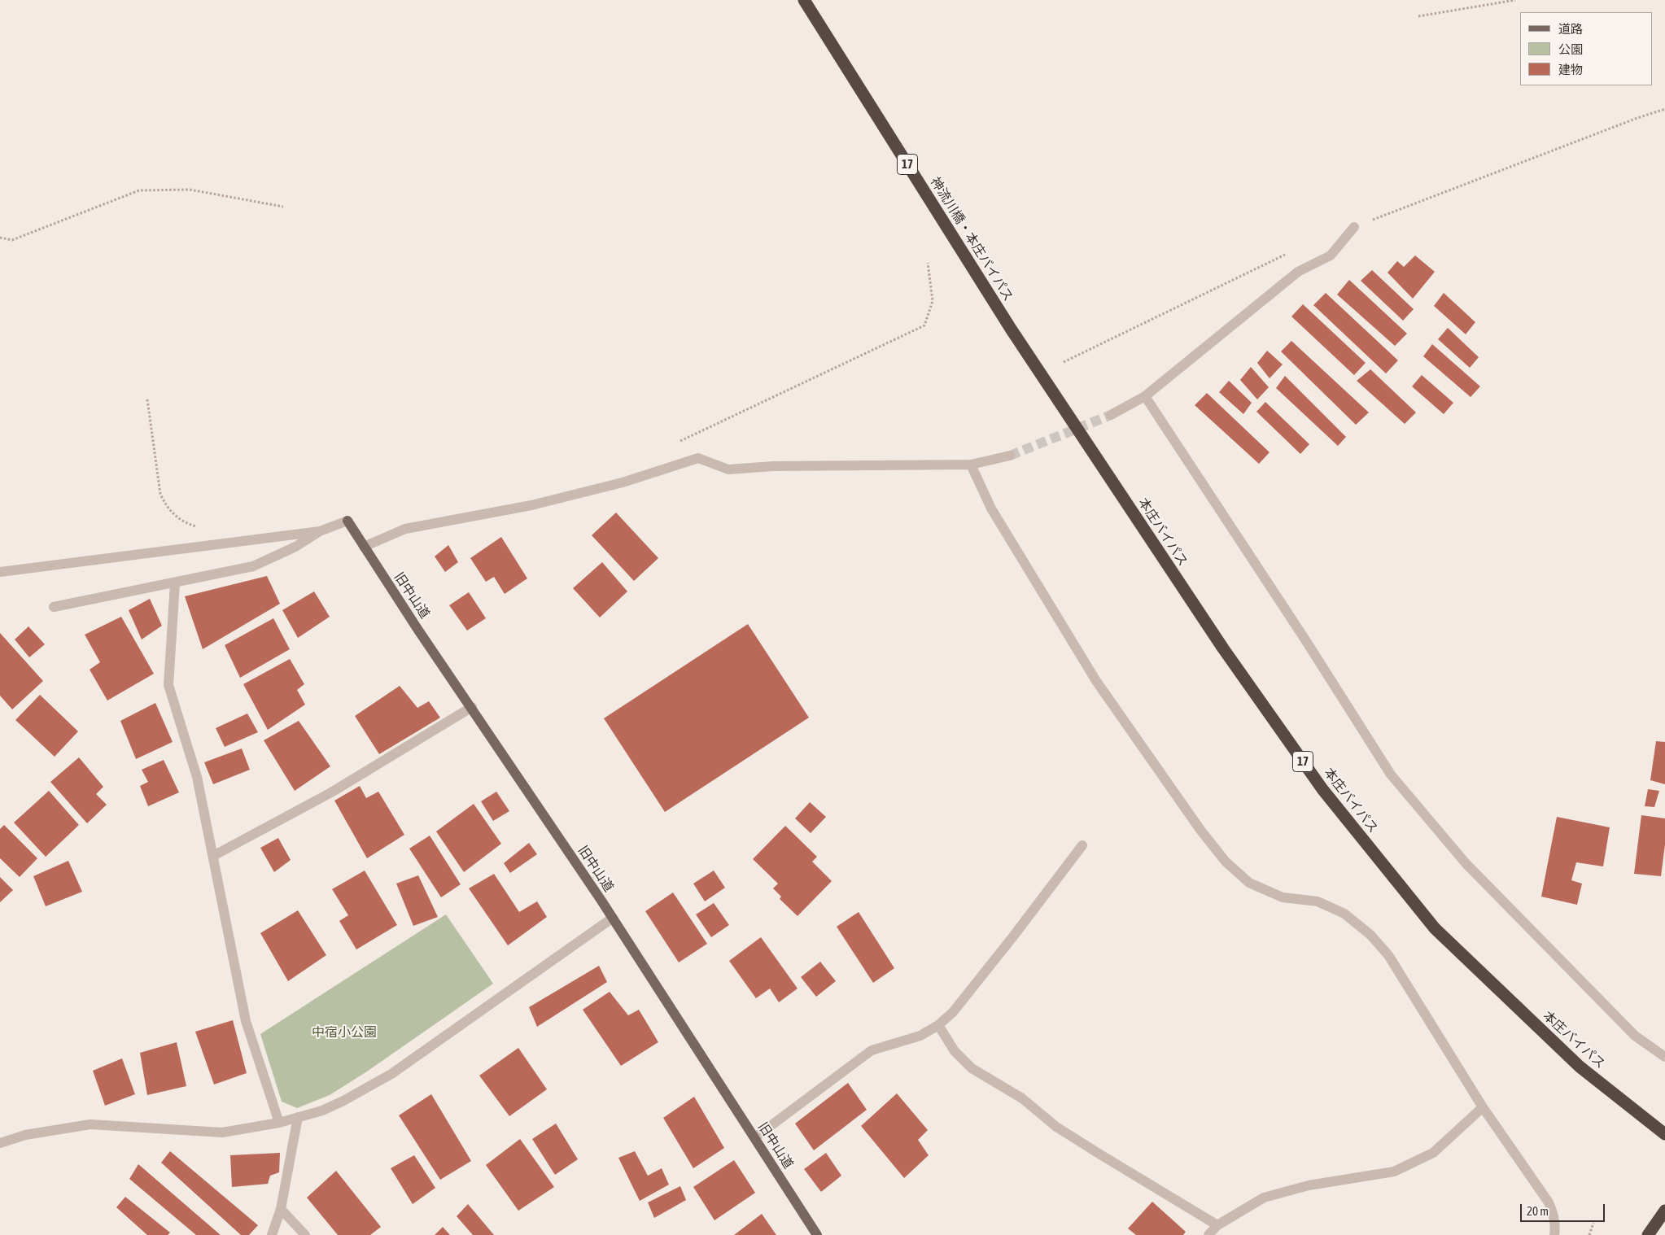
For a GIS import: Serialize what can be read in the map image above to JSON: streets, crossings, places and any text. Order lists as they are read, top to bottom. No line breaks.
{"streets":{"highway":["17","神流川橋・本庄バイパス","本庄バイパス"],"main road":["旧中山道"]},"crossings":[["神流川橋・本庄バイパス","本庄バイパス"]],"parks":["中宿小公園"],"legend":["道路","公園","建物"],"scale_bar":"20 m"}
